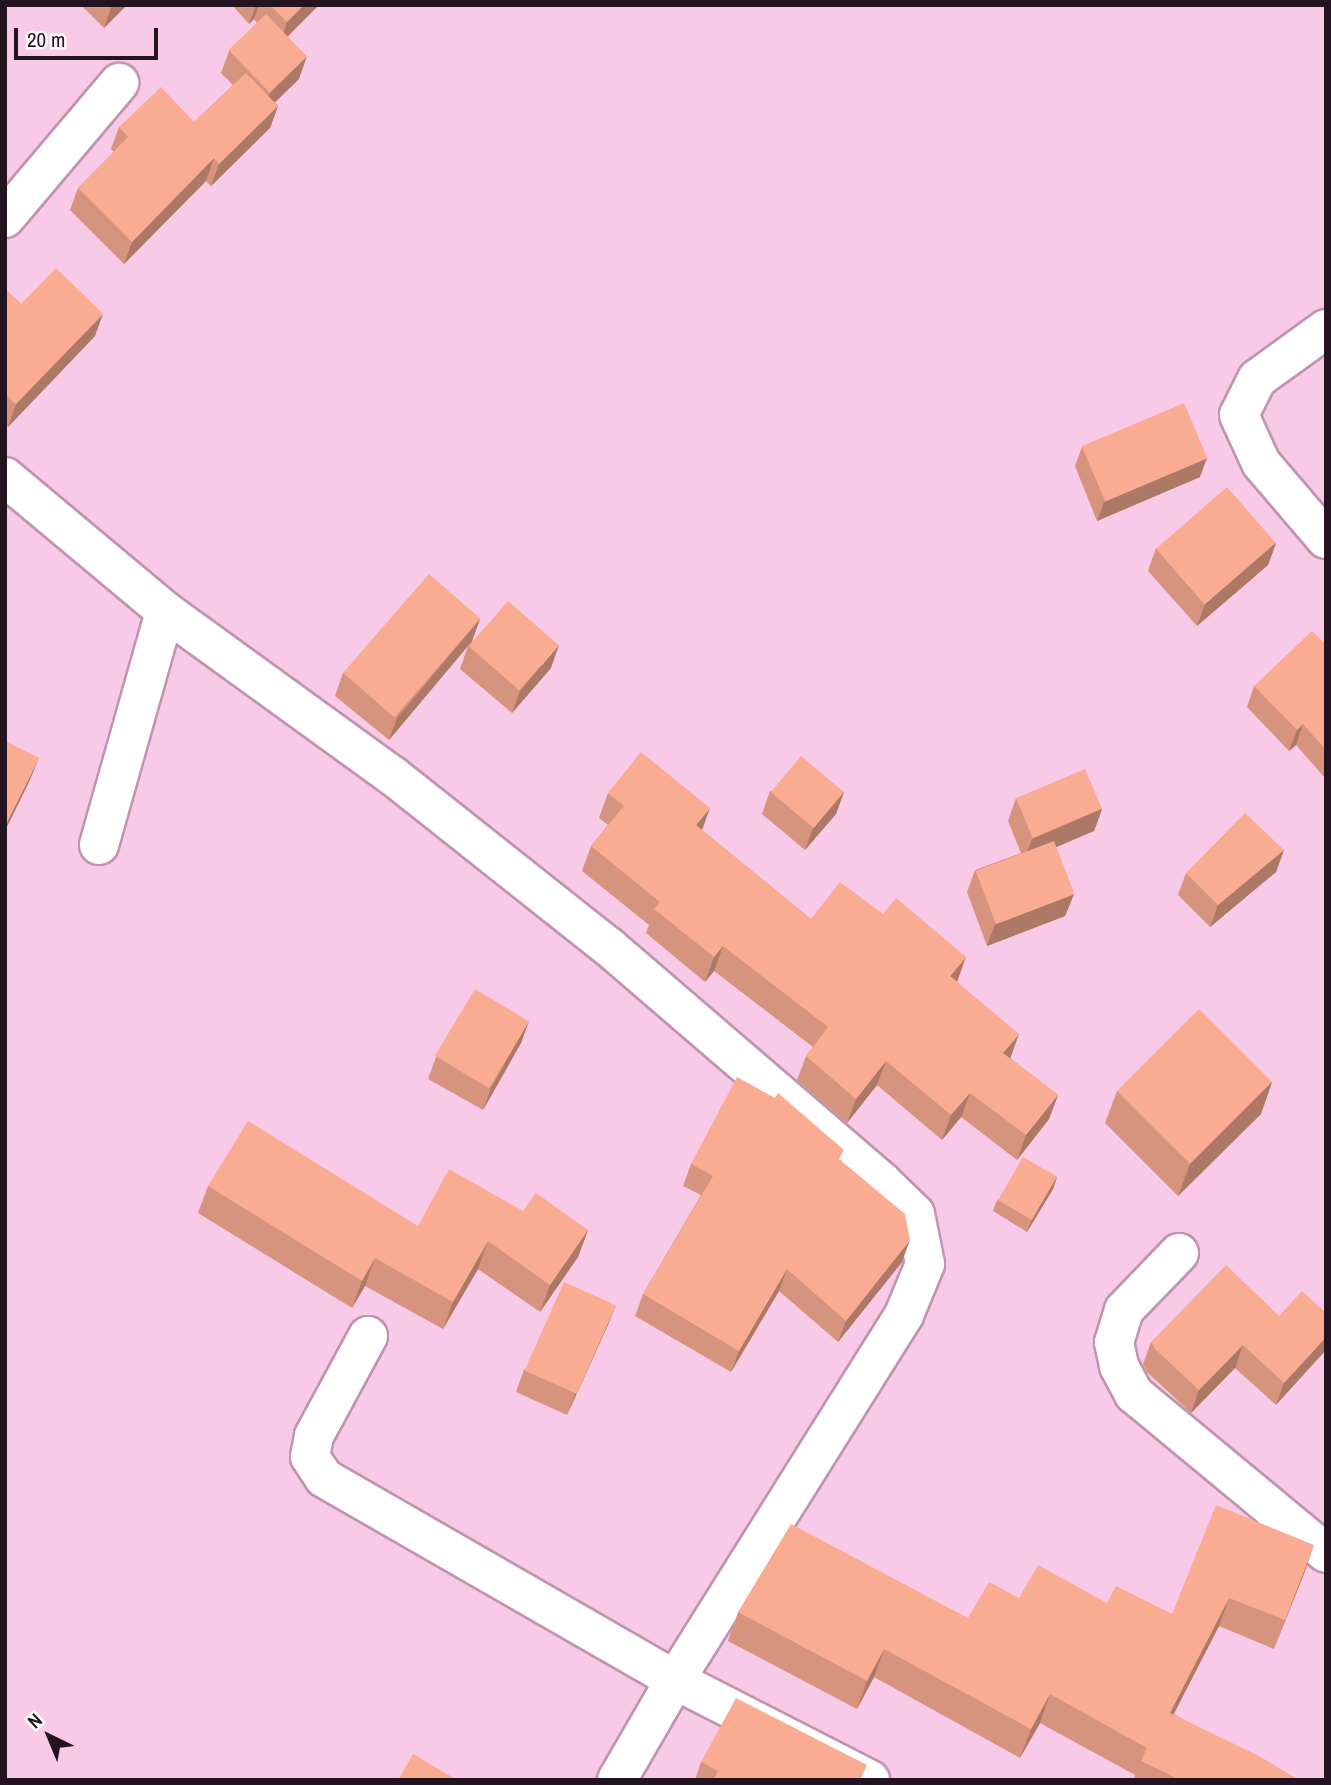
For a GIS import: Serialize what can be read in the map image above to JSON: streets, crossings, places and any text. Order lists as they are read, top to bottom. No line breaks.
{"scale_bar":"20 m","north":"top left"}
